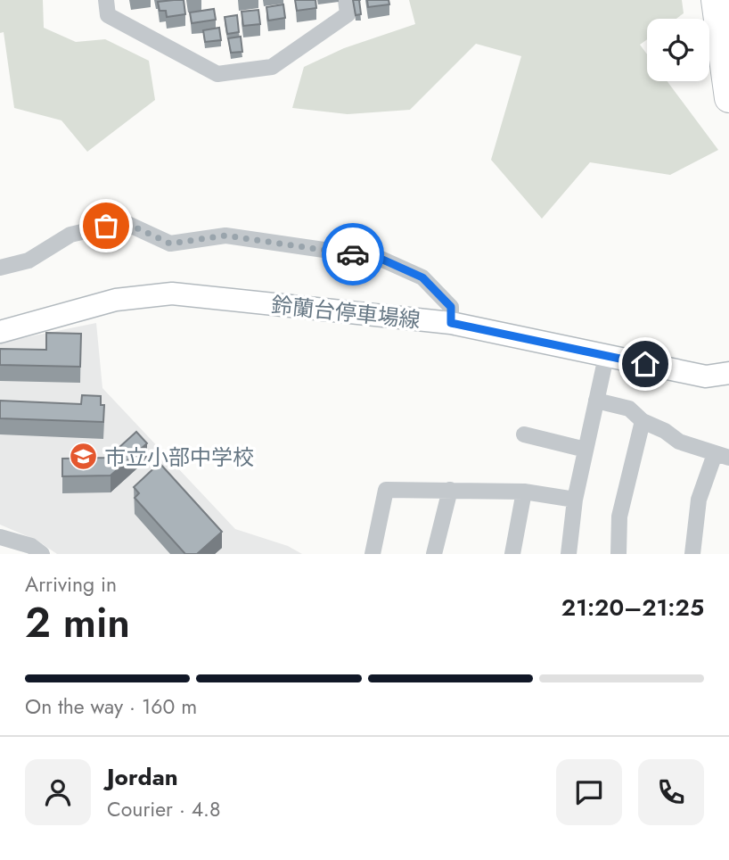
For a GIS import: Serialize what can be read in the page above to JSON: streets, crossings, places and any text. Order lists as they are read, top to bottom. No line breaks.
{"streets":{"main road":["鈴蘭台停車場線"]},"places":{"school or university":["市立小部中学校"]},"page":{"heading":["2 min","Arriving in","21:20–21:25"],"panel":["Jordan","Courier · 4.8"],"bar":"On the way · 160 m"}}
